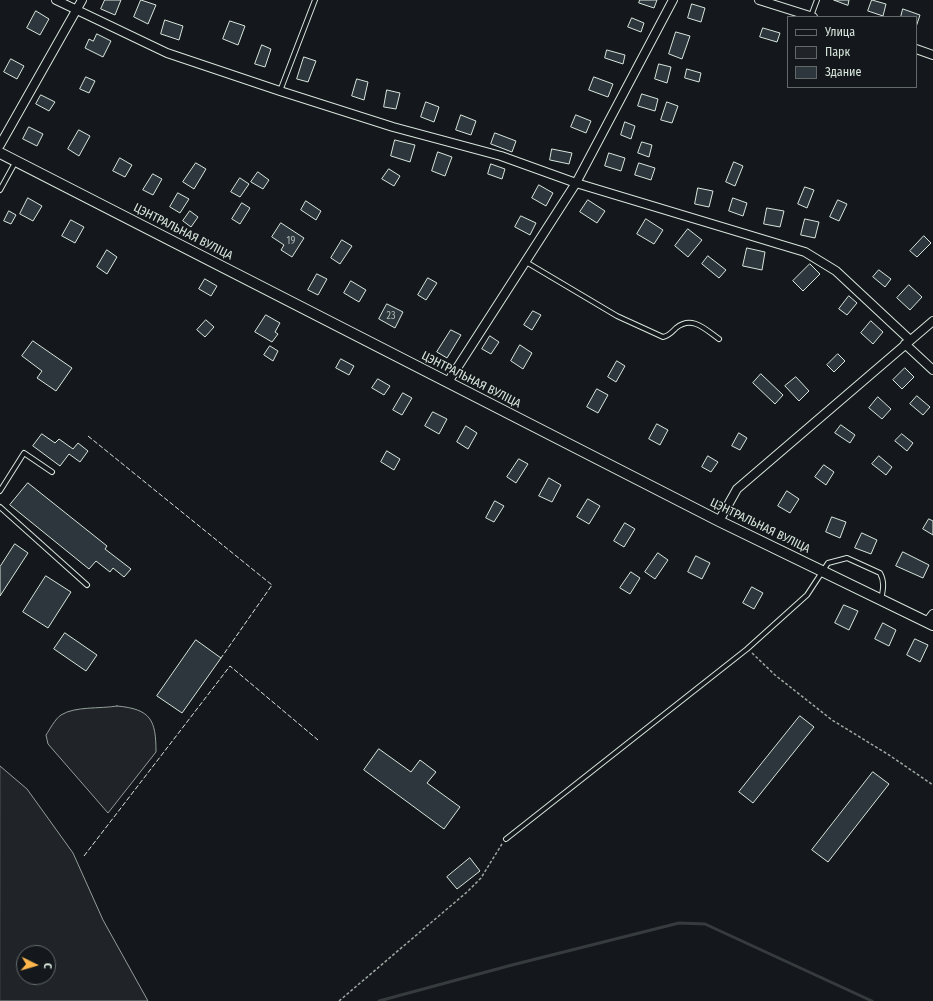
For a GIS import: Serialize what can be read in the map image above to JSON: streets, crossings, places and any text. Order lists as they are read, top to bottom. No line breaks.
{"streets":{"street":["ЦЭНТРАЛЬНАЯ ВУЛІЦА"]},"house_numbers":["19","23"],"legend":["Улица","Парк","Здание"],"north":"right"}
